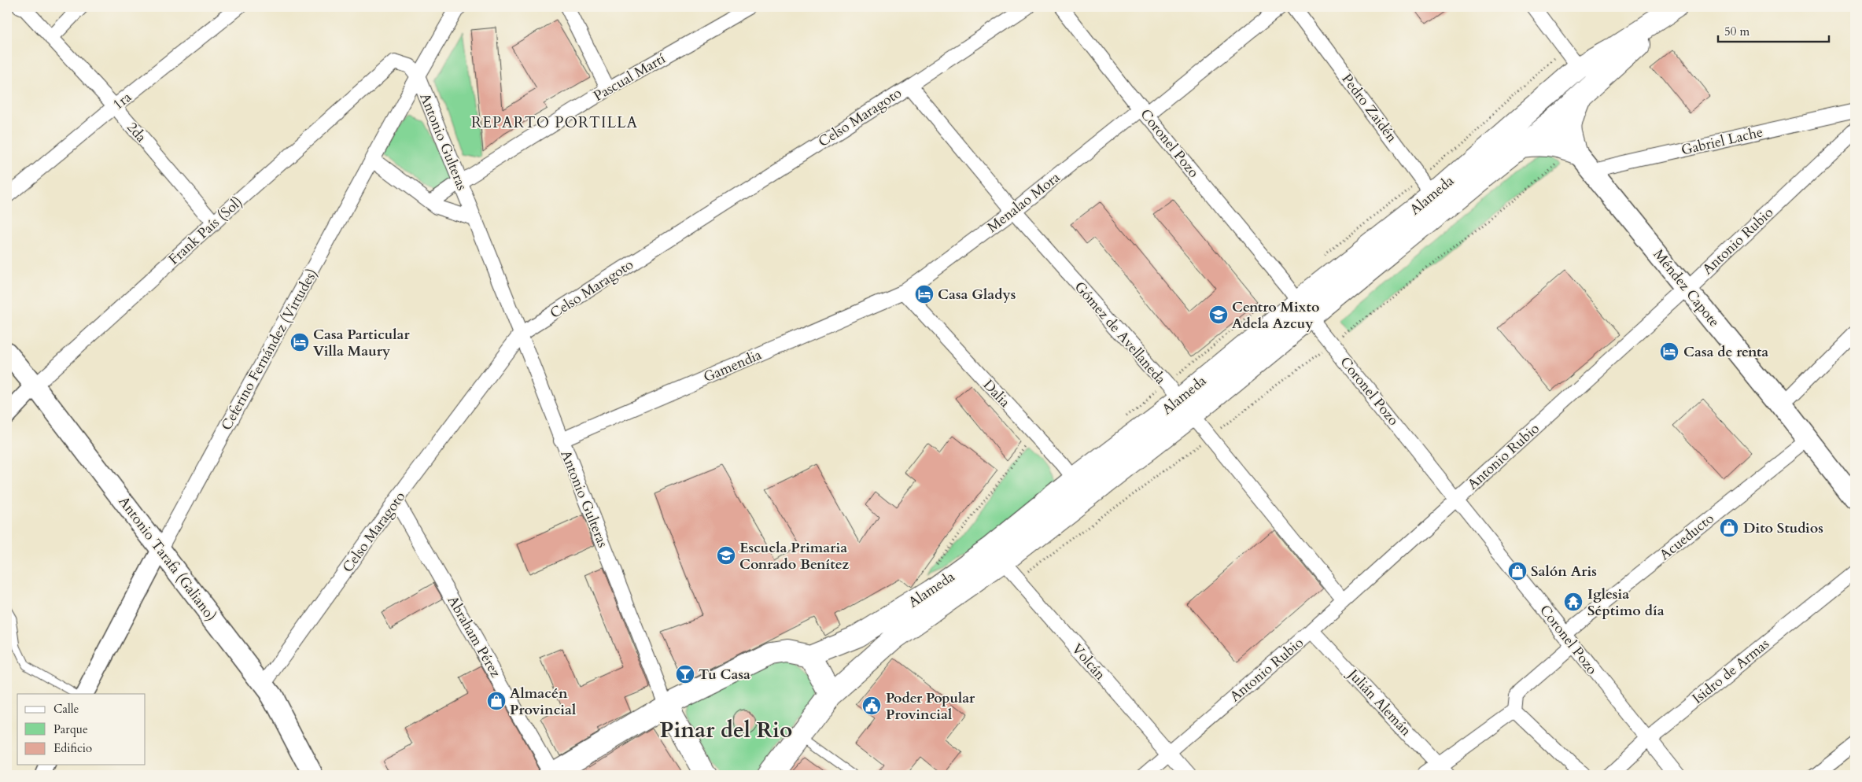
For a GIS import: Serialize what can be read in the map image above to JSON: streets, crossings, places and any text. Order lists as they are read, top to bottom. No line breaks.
{"streets":{"main road":["Antonio Gulteras","Alameda","Méndez Capote","Antonio Tarafa (Galiano)"],"street":["Pascual Martí","1ra","Pedro Zaidén","Celso Maragoto","2da","Gabriel Lache","Coronel Pozo","Menalao Mora","Frank País (Sol)","Antonio Rubio","Gómez de Avellaneda","Ceferino Fernández (Virtudes)","Gamendia","Dalia","Acueducto","Abraham Pérez","Volcán","Isidro de Armas","Julián Alemán"]},"crossings":[["Pascual Martí","Antonio Gulteras"],["1ra","2da"],["Pedro Zaidén","Alameda"],["Celso Maragoto","Antonio Gulteras"],["Celso Maragoto","Gómez de Avellaneda"],["Celso Maragoto","Antonio Tarafa (Galiano)"],["Celso Maragoto","Abraham Pérez"],["2da","Frank País (Sol)"],["Gabriel Lache","Méndez Capote"],["Antonio Gulteras","Frank País (Sol)"],["Antonio Gulteras","Ceferino Fernández (Virtudes)"],["Antonio Gulteras","Gamendia"],["Coronel Pozo","Alameda"],["Coronel Pozo","Menalao Mora"],["Coronel Pozo","Antonio Rubio"],["Coronel Pozo","Acueducto"],["Coronel Pozo","Isidro de Armas"],["Alameda","Méndez Capote"],["Alameda","Gómez de Avellaneda"],["Alameda","Dalia"],["Alameda","Volcán"],["Menalao Mora","Gómez de Avellaneda"],["Menalao Mora","Gamendia"],["Menalao Mora","Dalia"],["Frank País (Sol)","Ceferino Fernández (Virtudes)"],["Frank País (Sol)","Antonio Tarafa (Galiano)"],["Antonio Rubio","Méndez Capote"],["Antonio Rubio","Gómez de Avellaneda"],["Antonio Rubio","Volcán"],["Antonio Rubio","Julián Alemán"],["Méndez Capote","Acueducto"],["Ceferino Fernández (Virtudes)","Antonio Tarafa (Galiano)"],["Gamendia","Dalia"]],"districts":["REPARTO PORTILLA","Pinar del Rio"],"places":{"hotel":["Casa Gladys","Casa Particular Villa Maury","Casa de renta"],"school or university":["Centro Mixto Adela Azcuy","Escuela Primaria Conrado Benítez"],"shop":["Dito Studios","Salón Aris","Almacén Provincial"],"temple":["Iglesia Séptimo día"],"bar":["Tu Casa"],"public building":["Poder Popular Provincial"]},"legend":["Calle","Parque","Edificio"],"scale_bar":"50 m"}
